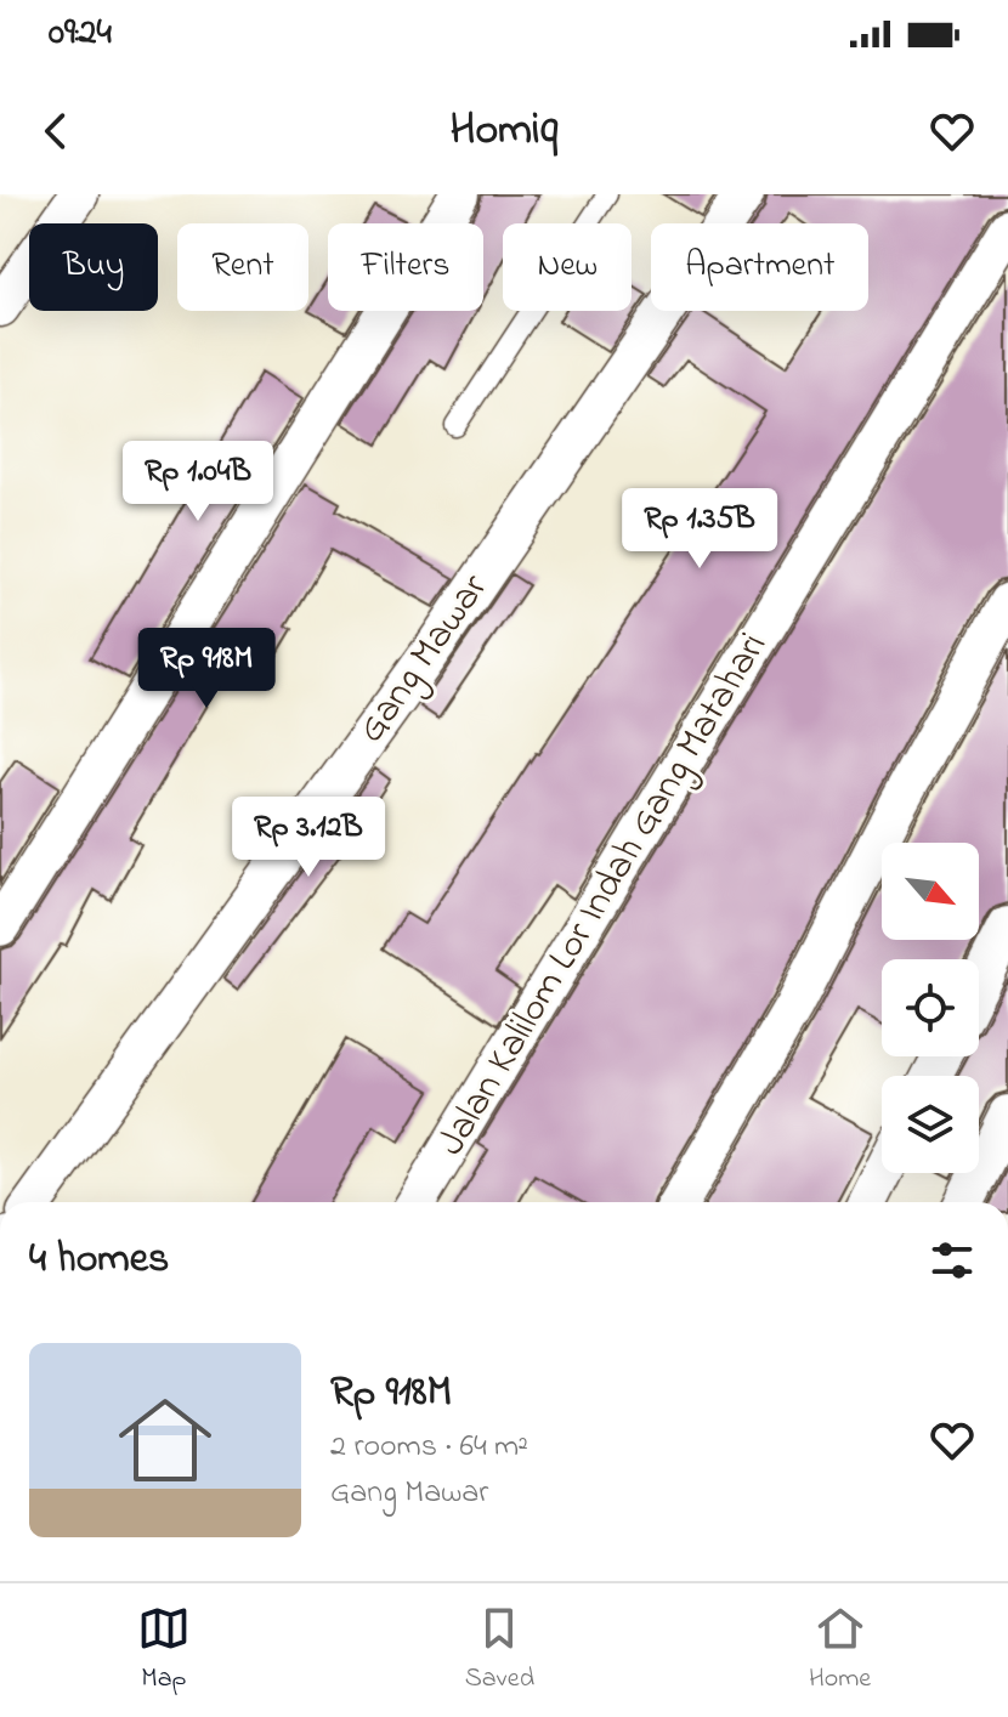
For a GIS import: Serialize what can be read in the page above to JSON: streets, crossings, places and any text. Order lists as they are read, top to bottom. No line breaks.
{"streets":{"street":["Gang Mawar","Jalan Kalilom Lor Indah Gang Matahari"]},"north":"bottom right","page":{"status":"09:24","header":"Homiq","chip":["Buy","Rent","Filters","New","Apartment"],"price":["Rp 1.04B","Rp 1.35B","Rp 918M","Rp 3.12B"],"heading":"4 homes","list":[{"name":"Rp 918M","note":"2 rooms · 64 m² · Gang Mawar"}],"tabs":["Map","Saved","Home"]}}
